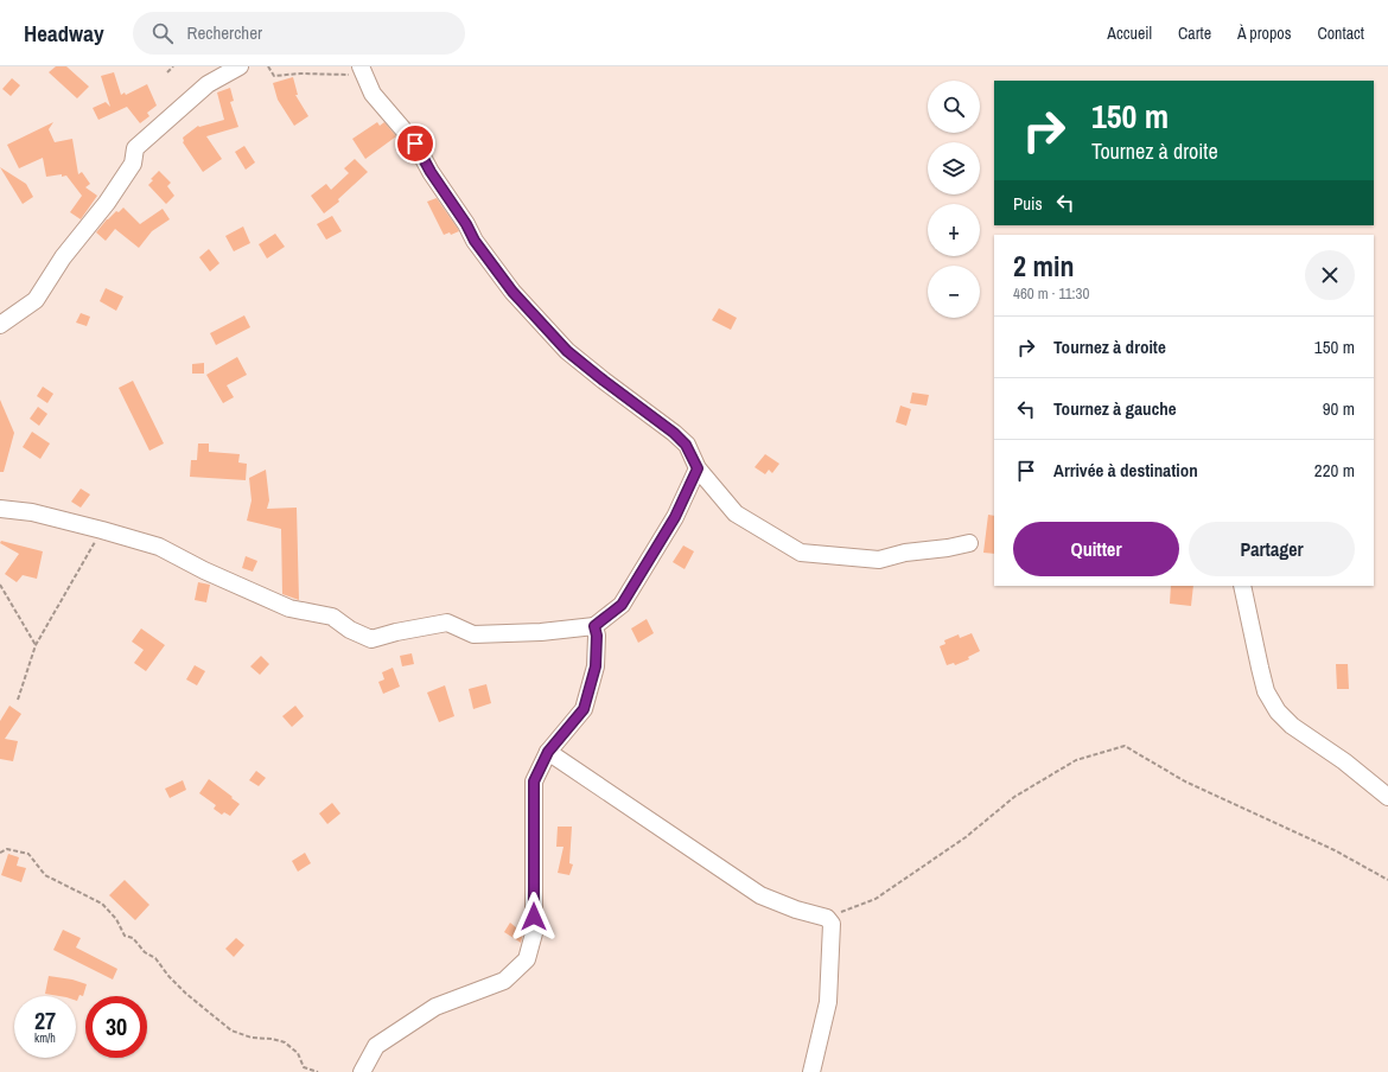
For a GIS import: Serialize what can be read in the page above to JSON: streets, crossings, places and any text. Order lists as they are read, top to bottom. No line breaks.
{"page":{"header":"Headway","search":"Rechercher","nav":["Accueil","Carte","À propos","Contact"],"map_buttons":["+","−"],"turn":["150 m","Tournez à droite"],"then":"Puis","heading":["2 min","460 m · 11:30"],"list":[{"name":"Tournez à droite","value":"150 m"},{"name":"Tournez à gauche","value":"90 m"},{"name":"Arrivée à destination","value":"220 m"}],"buttons":["Quitter","Partager"],"speed":"27 km/h","limit":"30"}}
